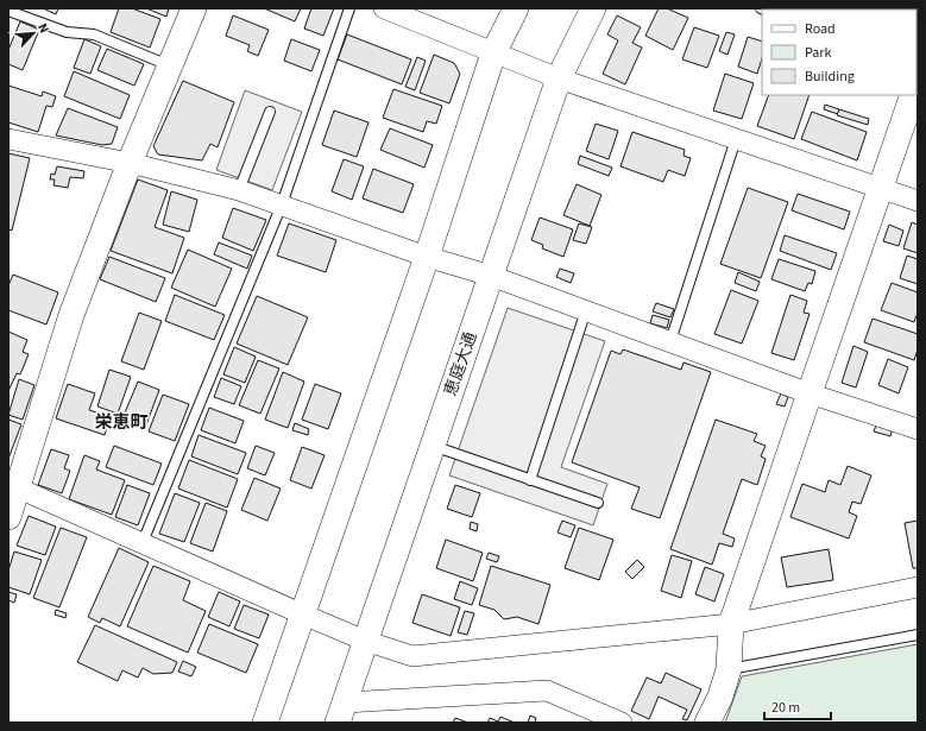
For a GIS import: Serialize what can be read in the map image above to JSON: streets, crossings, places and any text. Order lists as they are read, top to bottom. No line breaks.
{"streets":{"street":["恵庭大通"]},"districts":["栄恵町"],"legend":["Road","Park","Building"],"scale_bar":"20 m","north":"top right"}
